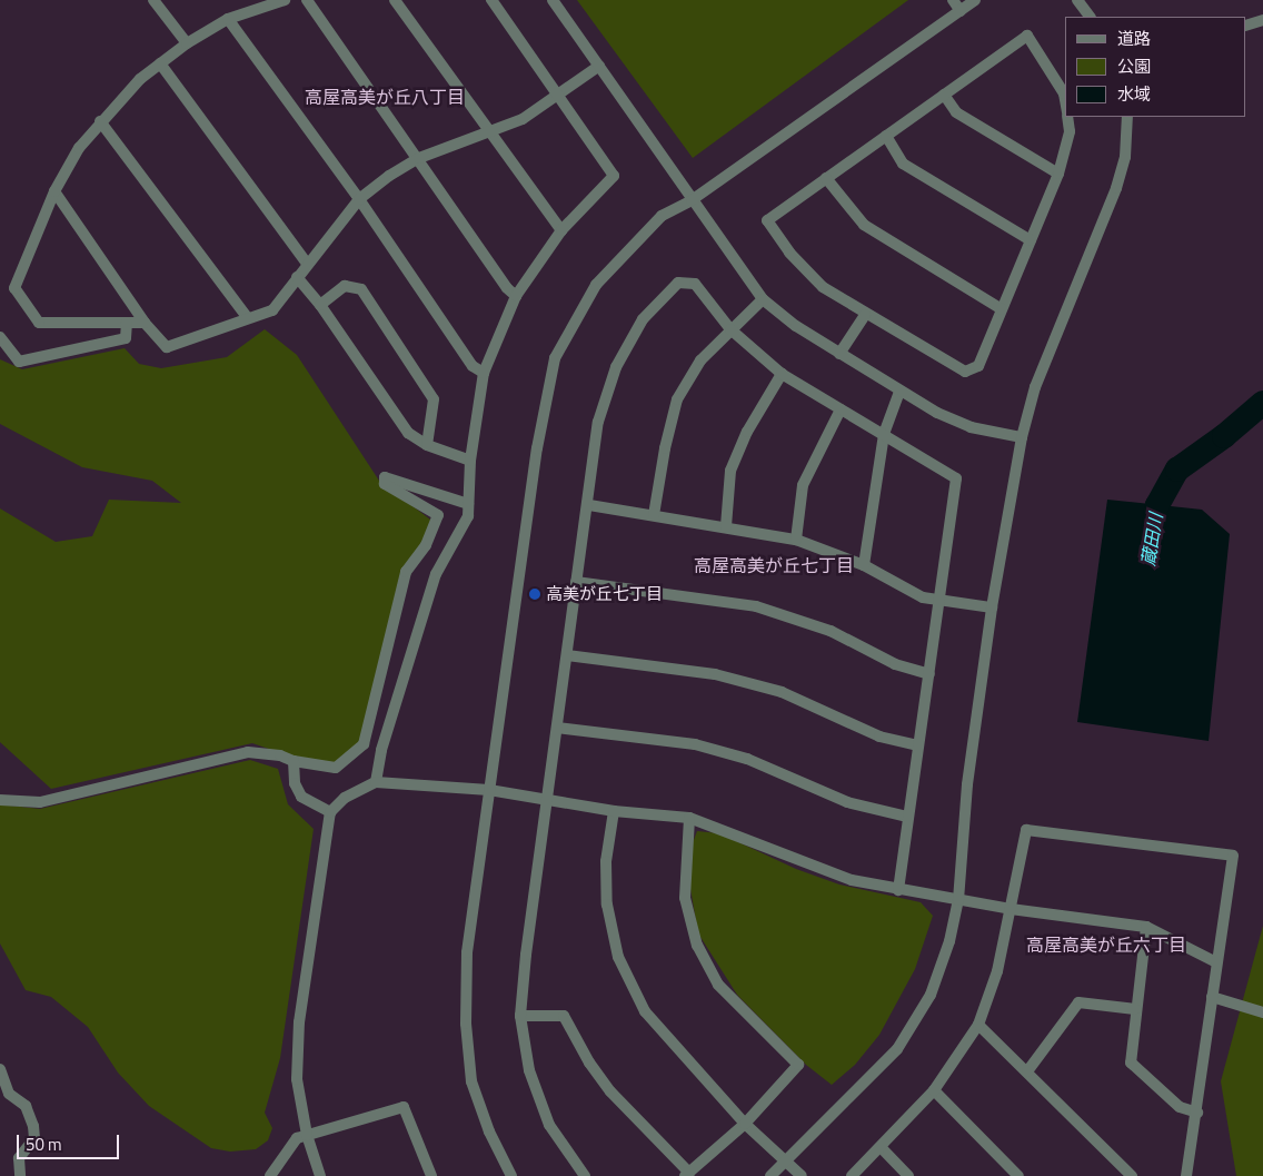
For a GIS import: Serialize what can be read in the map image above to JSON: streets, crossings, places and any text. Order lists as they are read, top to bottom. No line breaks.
{"districts":["高屋高美が丘八丁目","高屋高美が丘七丁目","高屋高美が丘六丁目"],"water":["蔵田川"],"places":["高美が丘七丁目"],"legend":["道路","公園","水域"],"scale_bar":"50 m"}
